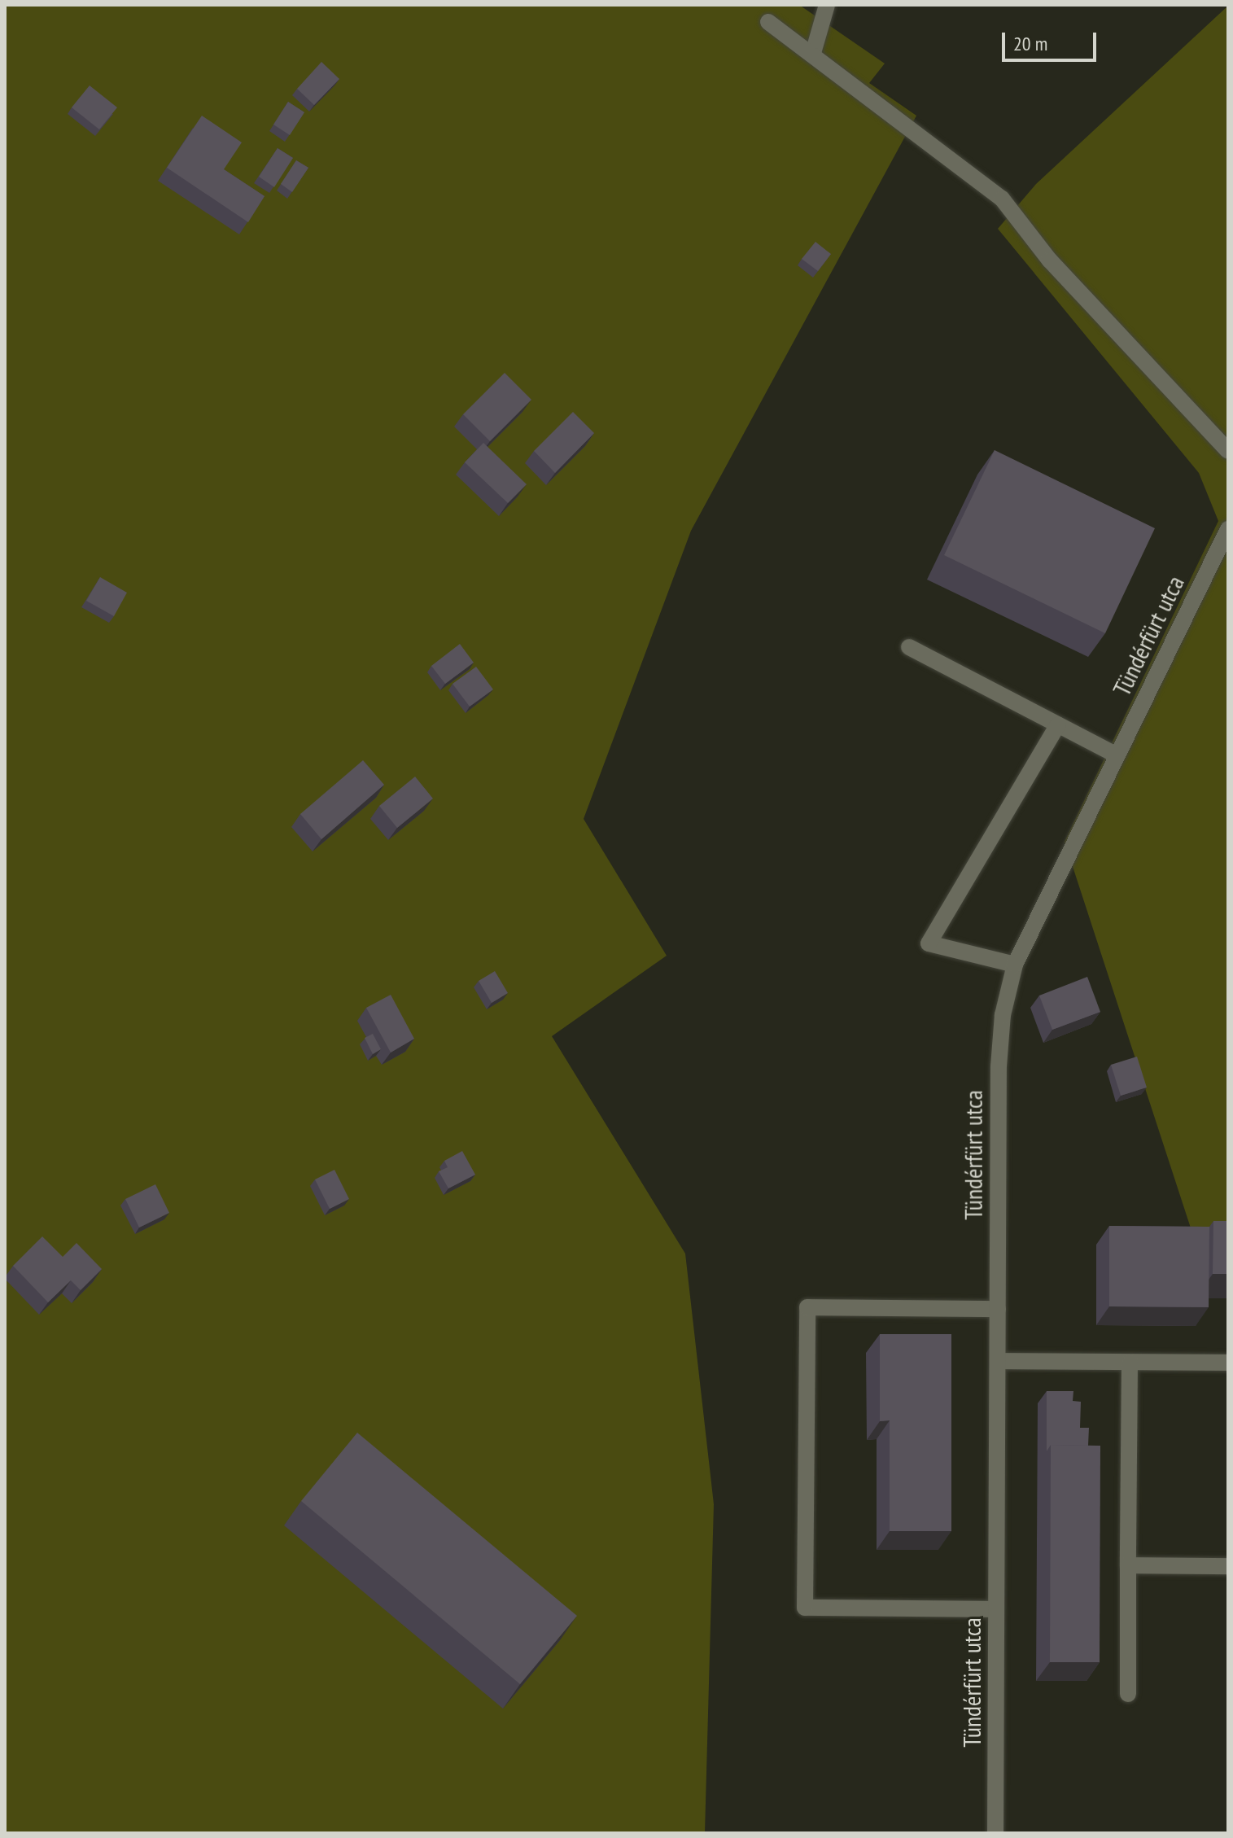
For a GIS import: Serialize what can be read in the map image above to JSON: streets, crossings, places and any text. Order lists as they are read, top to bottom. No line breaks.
{"streets":{"street":["Tündérfürt utca"]},"scale_bar":"20 m"}
